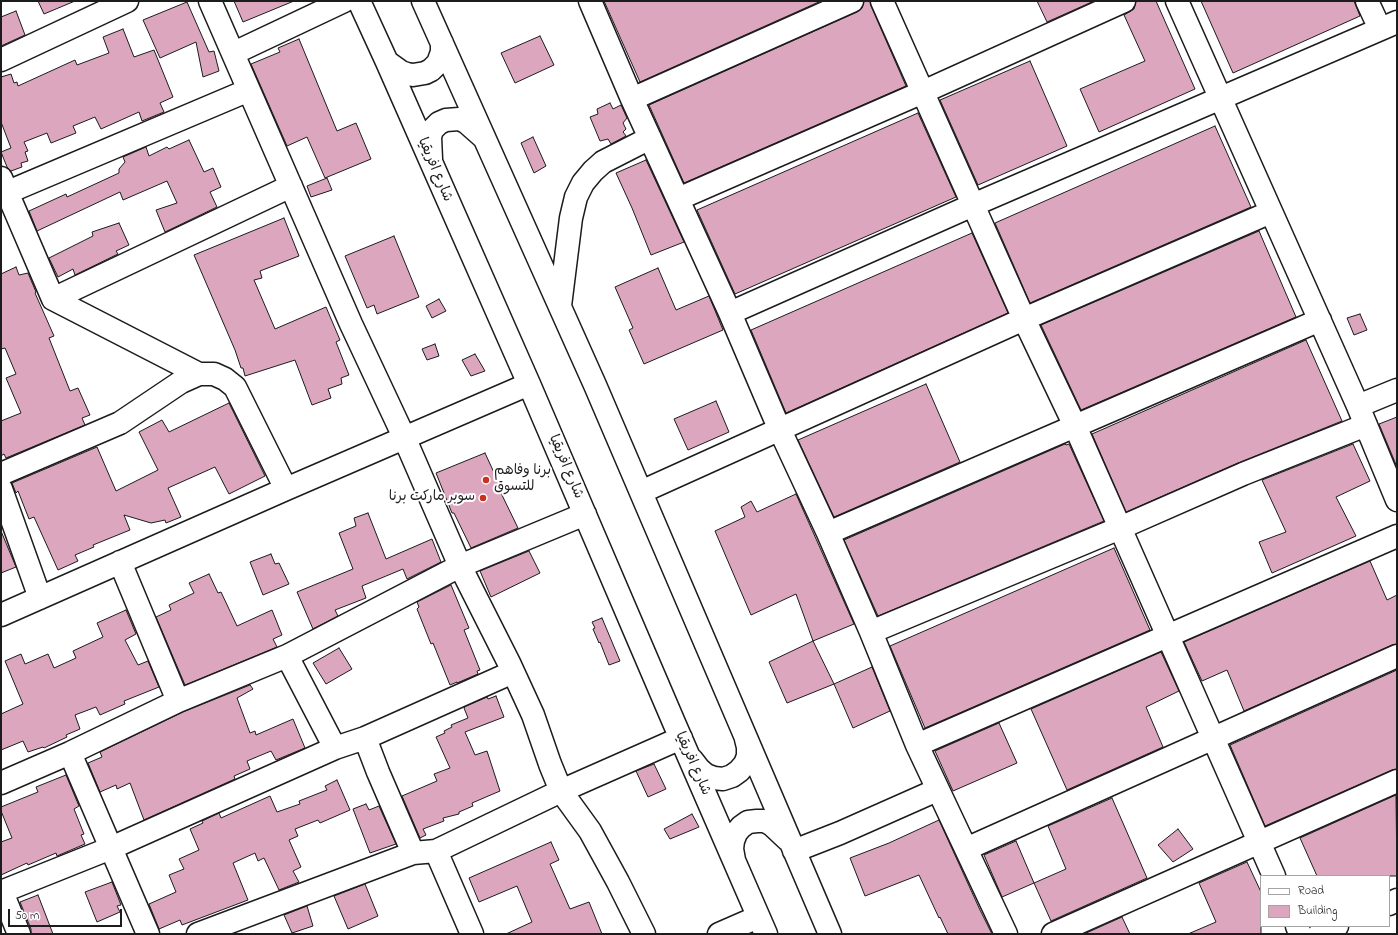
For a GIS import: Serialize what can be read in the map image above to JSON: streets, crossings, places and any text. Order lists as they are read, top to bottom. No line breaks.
{"streets":{"street":["شارع افريقيا"]},"places":["برنا وفاهم للتسوق","سوبر ماركت برنا"],"legend":["Road","Building"],"scale_bar":"50 m"}
